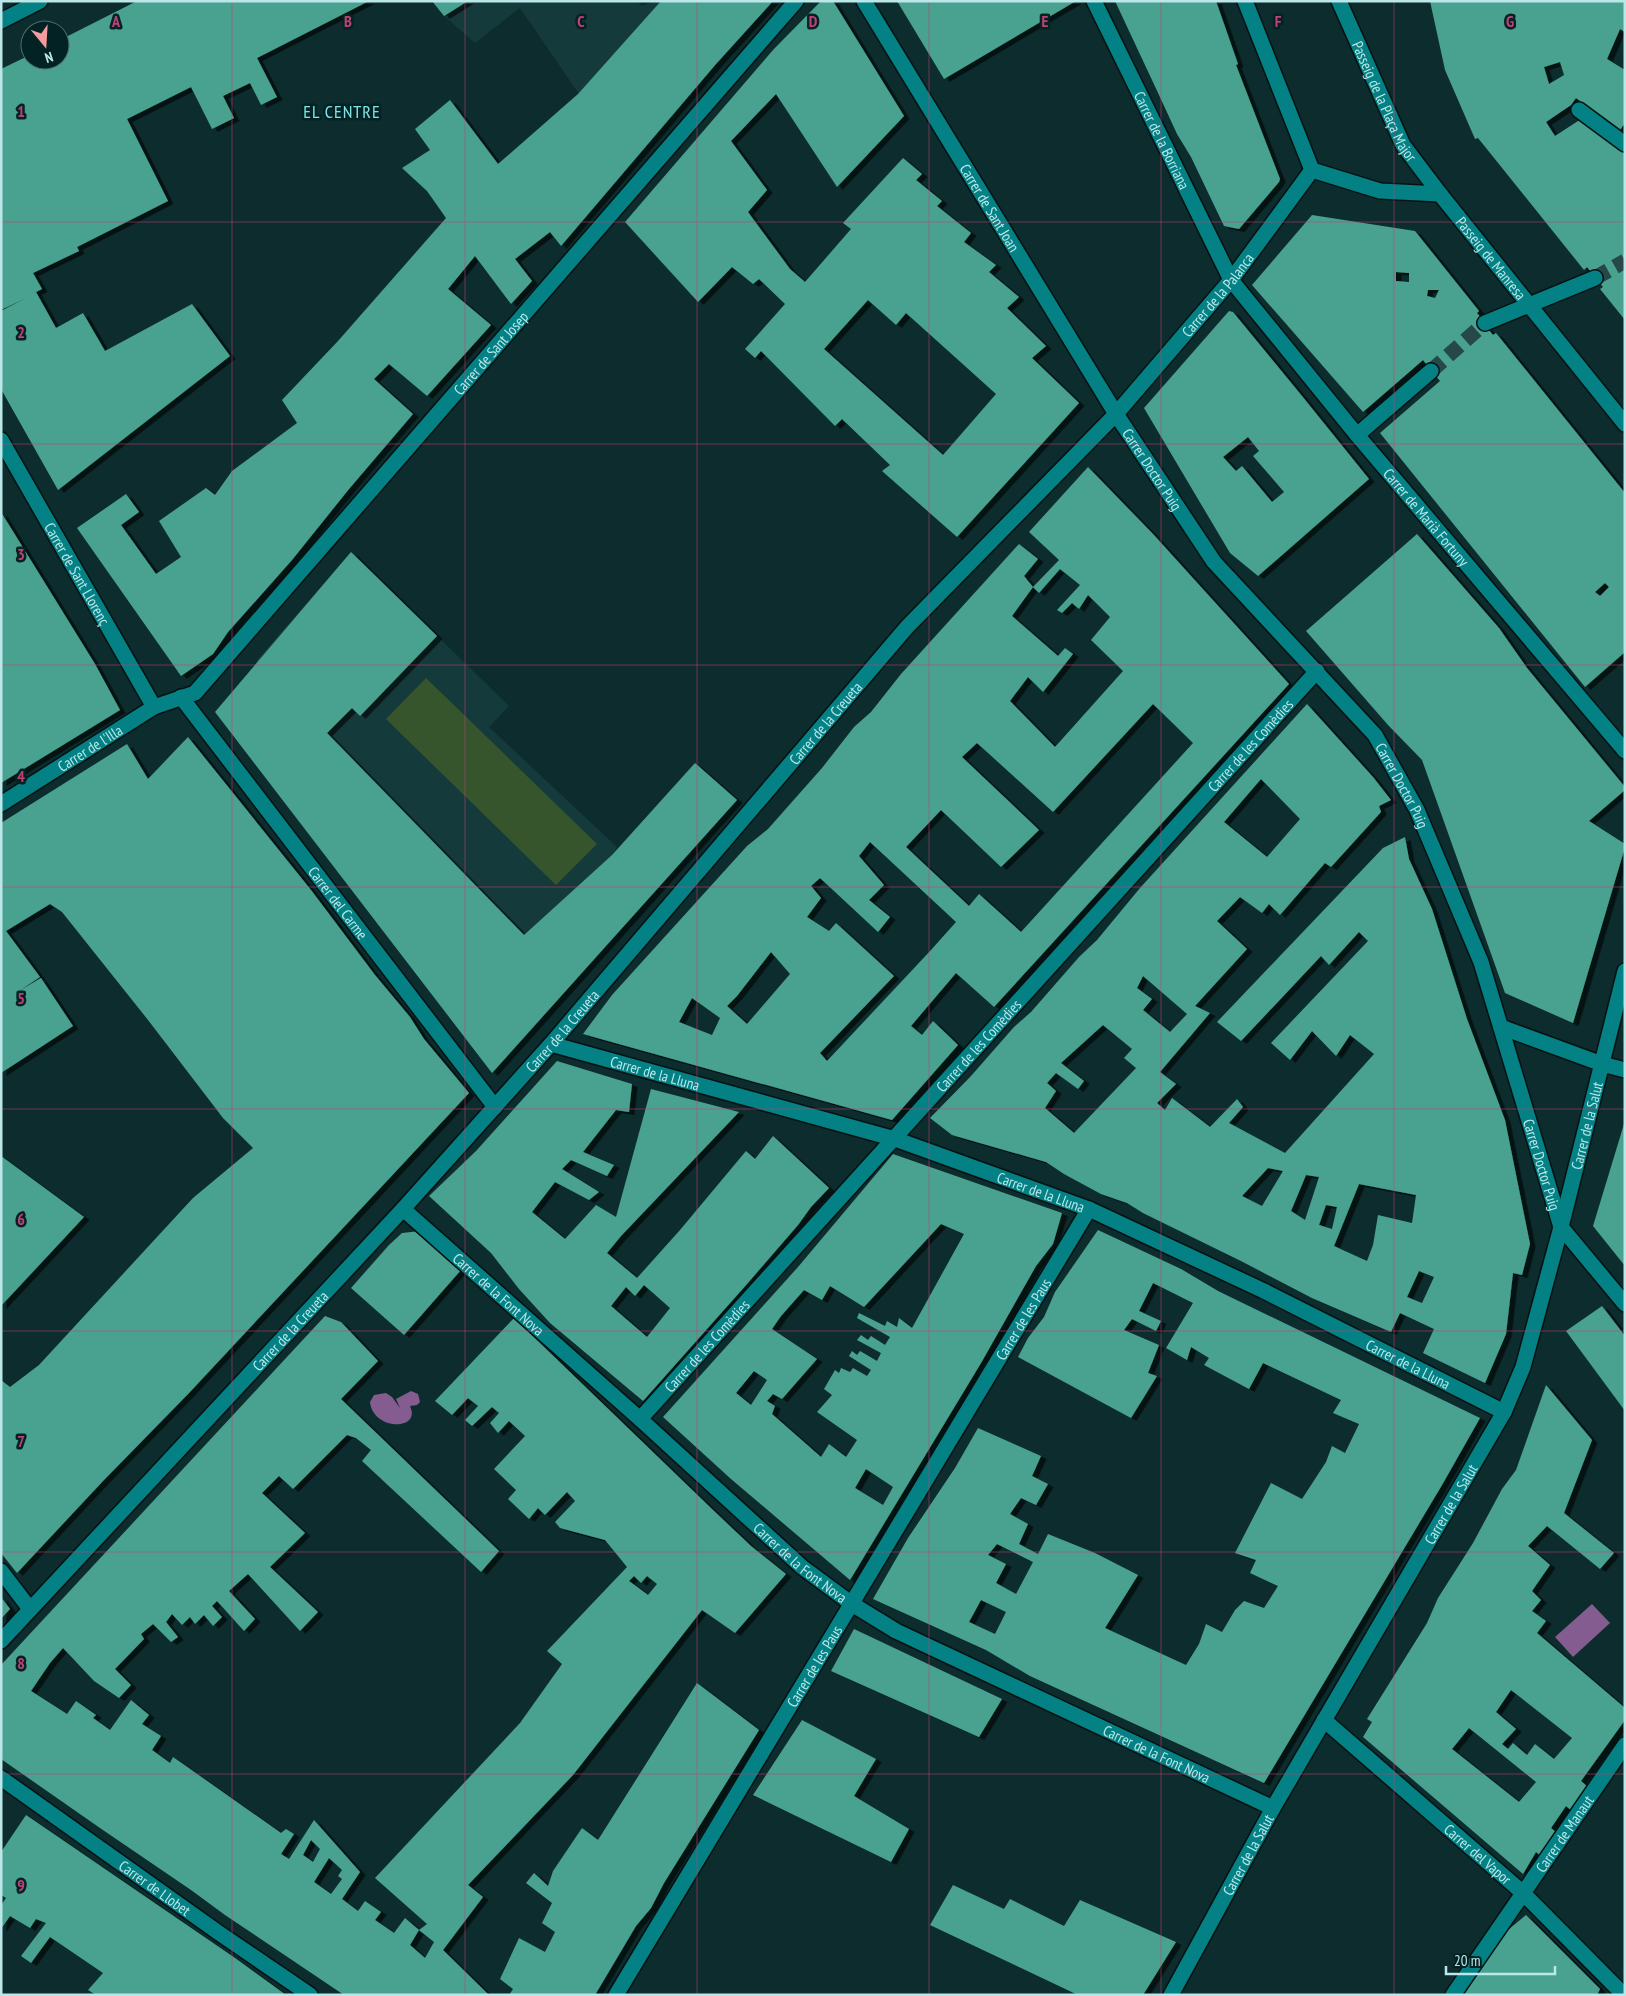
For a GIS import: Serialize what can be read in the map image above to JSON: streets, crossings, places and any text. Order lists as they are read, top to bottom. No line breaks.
{"streets":{"street":["Passeig de la Plaça Major","Carrer de la Borriana","Carrer de Sant Joan","Passeig de Manresa","Carrer de la Palanca","Carrer de Sant Josep","Carrer Doctor Puig","Carrer de Marià Fortuny","Carrer de Sant Llorenç","Carrer de la Creueta","Carrer de les Comèdies","Carrer de l'Illa","Carrer del Carme","Carrer de la Lluna","Carrer de la Salut","Carrer de la Font Nova","Carrer de les Paus","Carrer de Manaut","Carrer del Vapor","Carrer de Llobet"]},"crossings":[["Passeig de la Plaça Major","Passeig de Manresa"],["Carrer de la Borriana","Carrer de la Palanca"],["Carrer de la Borriana","Carrer de Marià Fortuny"],["Carrer de Sant Joan","Carrer de la Palanca"],["Carrer de Sant Joan","Carrer Doctor Puig"],["Carrer de Sant Joan","Carrer de la Creueta"],["Carrer de la Palanca","Carrer Doctor Puig"],["Carrer de la Palanca","Carrer de Marià Fortuny"],["Carrer de la Palanca","Carrer de la Creueta"],["Carrer de Sant Josep","Carrer de l'Illa"],["Carrer de Sant Josep","Carrer del Carme"],["Carrer Doctor Puig","Carrer de la Creueta"],["Carrer Doctor Puig","Carrer de les Comèdies"],["Carrer Doctor Puig","Carrer de la Salut"],["Carrer de Sant Llorenç","Carrer de l'Illa"],["Carrer de la Creueta","Carrer del Carme"],["Carrer de la Creueta","Carrer de la Lluna"],["Carrer de la Creueta","Carrer de la Font Nova"],["Carrer de les Comèdies","Carrer de la Lluna"],["Carrer de les Comèdies","Carrer de la Font Nova"],["Carrer de l'Illa","Carrer del Carme"],["Carrer de la Lluna","Carrer de la Salut"],["Carrer de la Lluna","Carrer de les Paus"],["Carrer de la Salut","Carrer de la Font Nova"],["Carrer de la Salut","Carrer del Vapor"],["Carrer de la Font Nova","Carrer de les Paus"],["Carrer de Manaut","Carrer del Vapor"]],"districts":["EL CENTRE"],"scale_bar":"20 m","north":"bottom","grid":{"columns":["A","B","C","D","E","F","G"],"rows":["1","2","3","4","5","6","7","8","9"]}}
